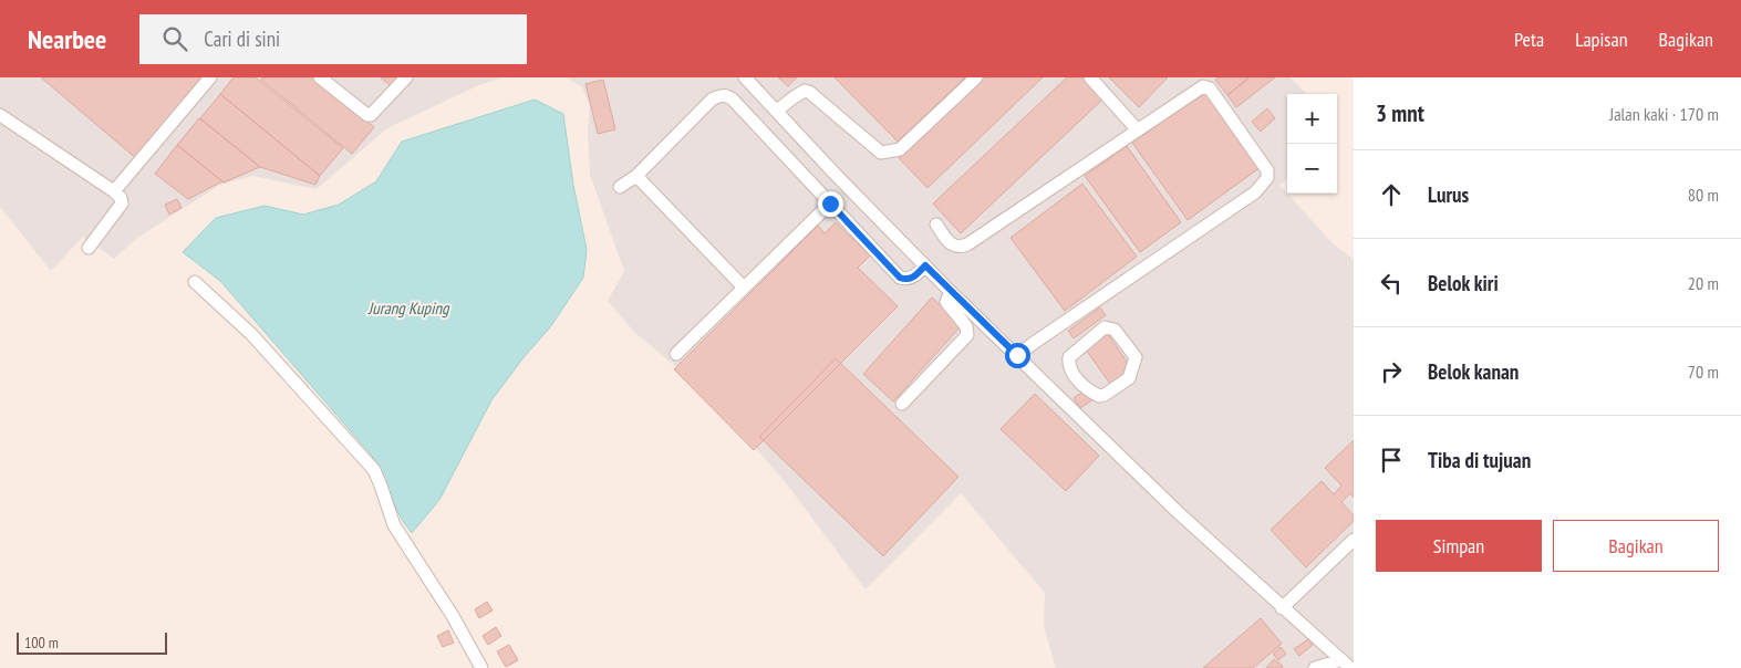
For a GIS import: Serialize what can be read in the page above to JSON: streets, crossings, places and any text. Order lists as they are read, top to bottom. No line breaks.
{"water":["Jurang Kuping"],"scale_bar":"100 m","page":{"header":"Nearbee","search":"Cari di sini","nav":["Peta","Lapisan","Bagikan"],"heading":["3 mnt","Jalan kaki · 170 m"],"map_buttons":["+","−"],"list":[["Lurus","80 m"],["Belok kiri","20 m"],["Belok kanan","70 m"],"Tiba di tujuan"],"buttons":["Simpan","Bagikan"],"scale":"100 m"}}
